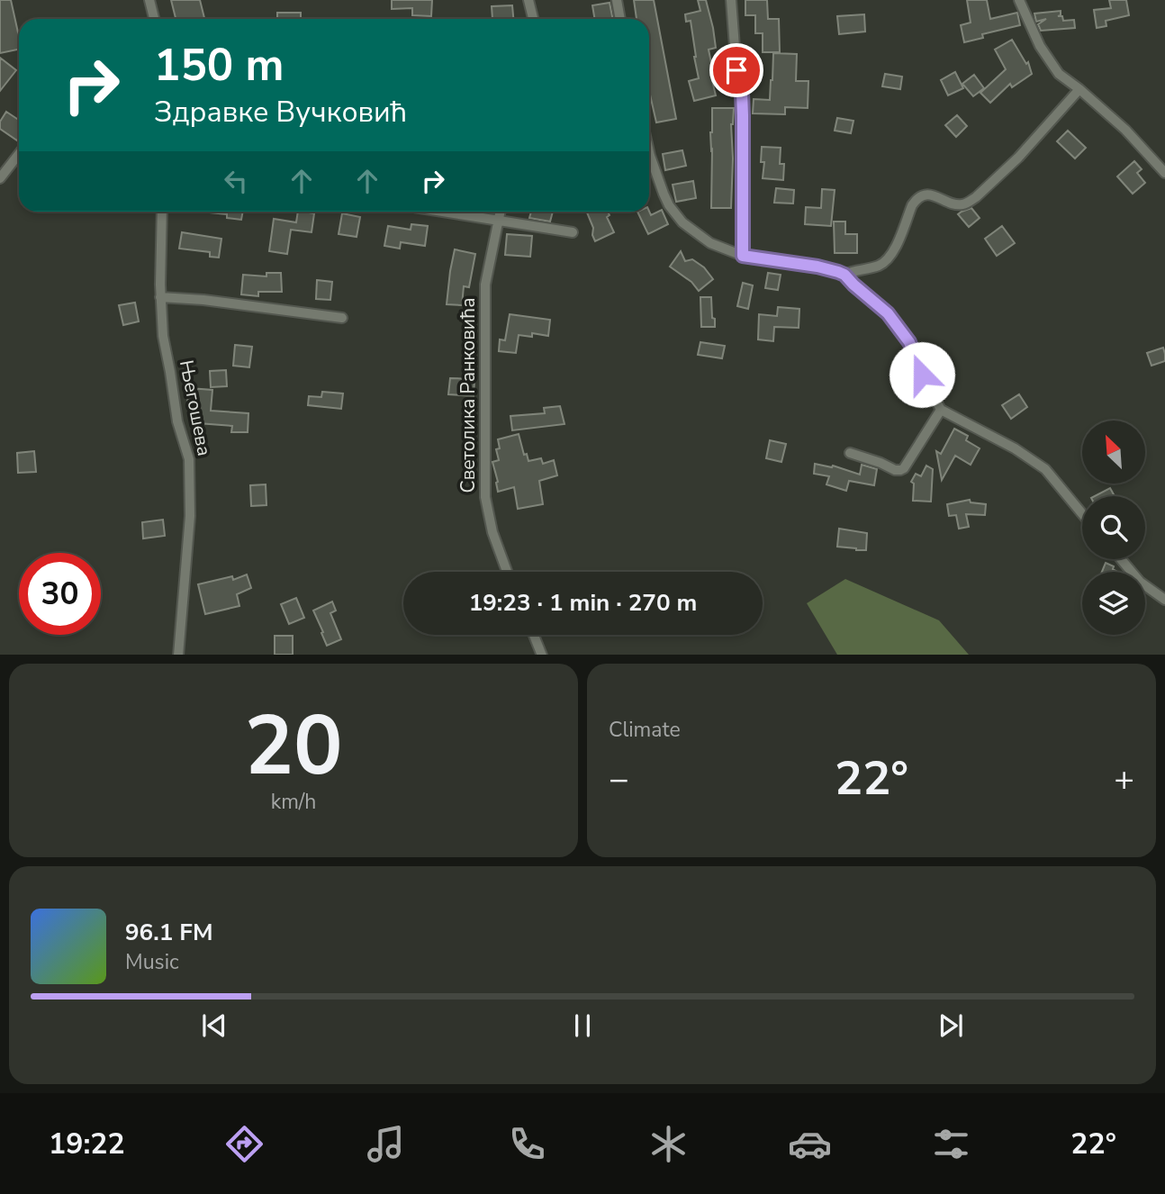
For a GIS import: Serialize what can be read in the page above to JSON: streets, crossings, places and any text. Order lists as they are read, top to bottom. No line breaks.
{"streets":{"street":["Светолика Ранковића","Његошева"]},"north":"top left","page":{"turn":["150 m","Здравке Вучковић"],"limit":"30","trip":"19:23 · 1 min · 270 m","tile":[["20","km/h"],"Climate"],"heat":["−","22°","+"],"song":["96.1 FM","Music"],"tabs":["19:22","22°"]}}
